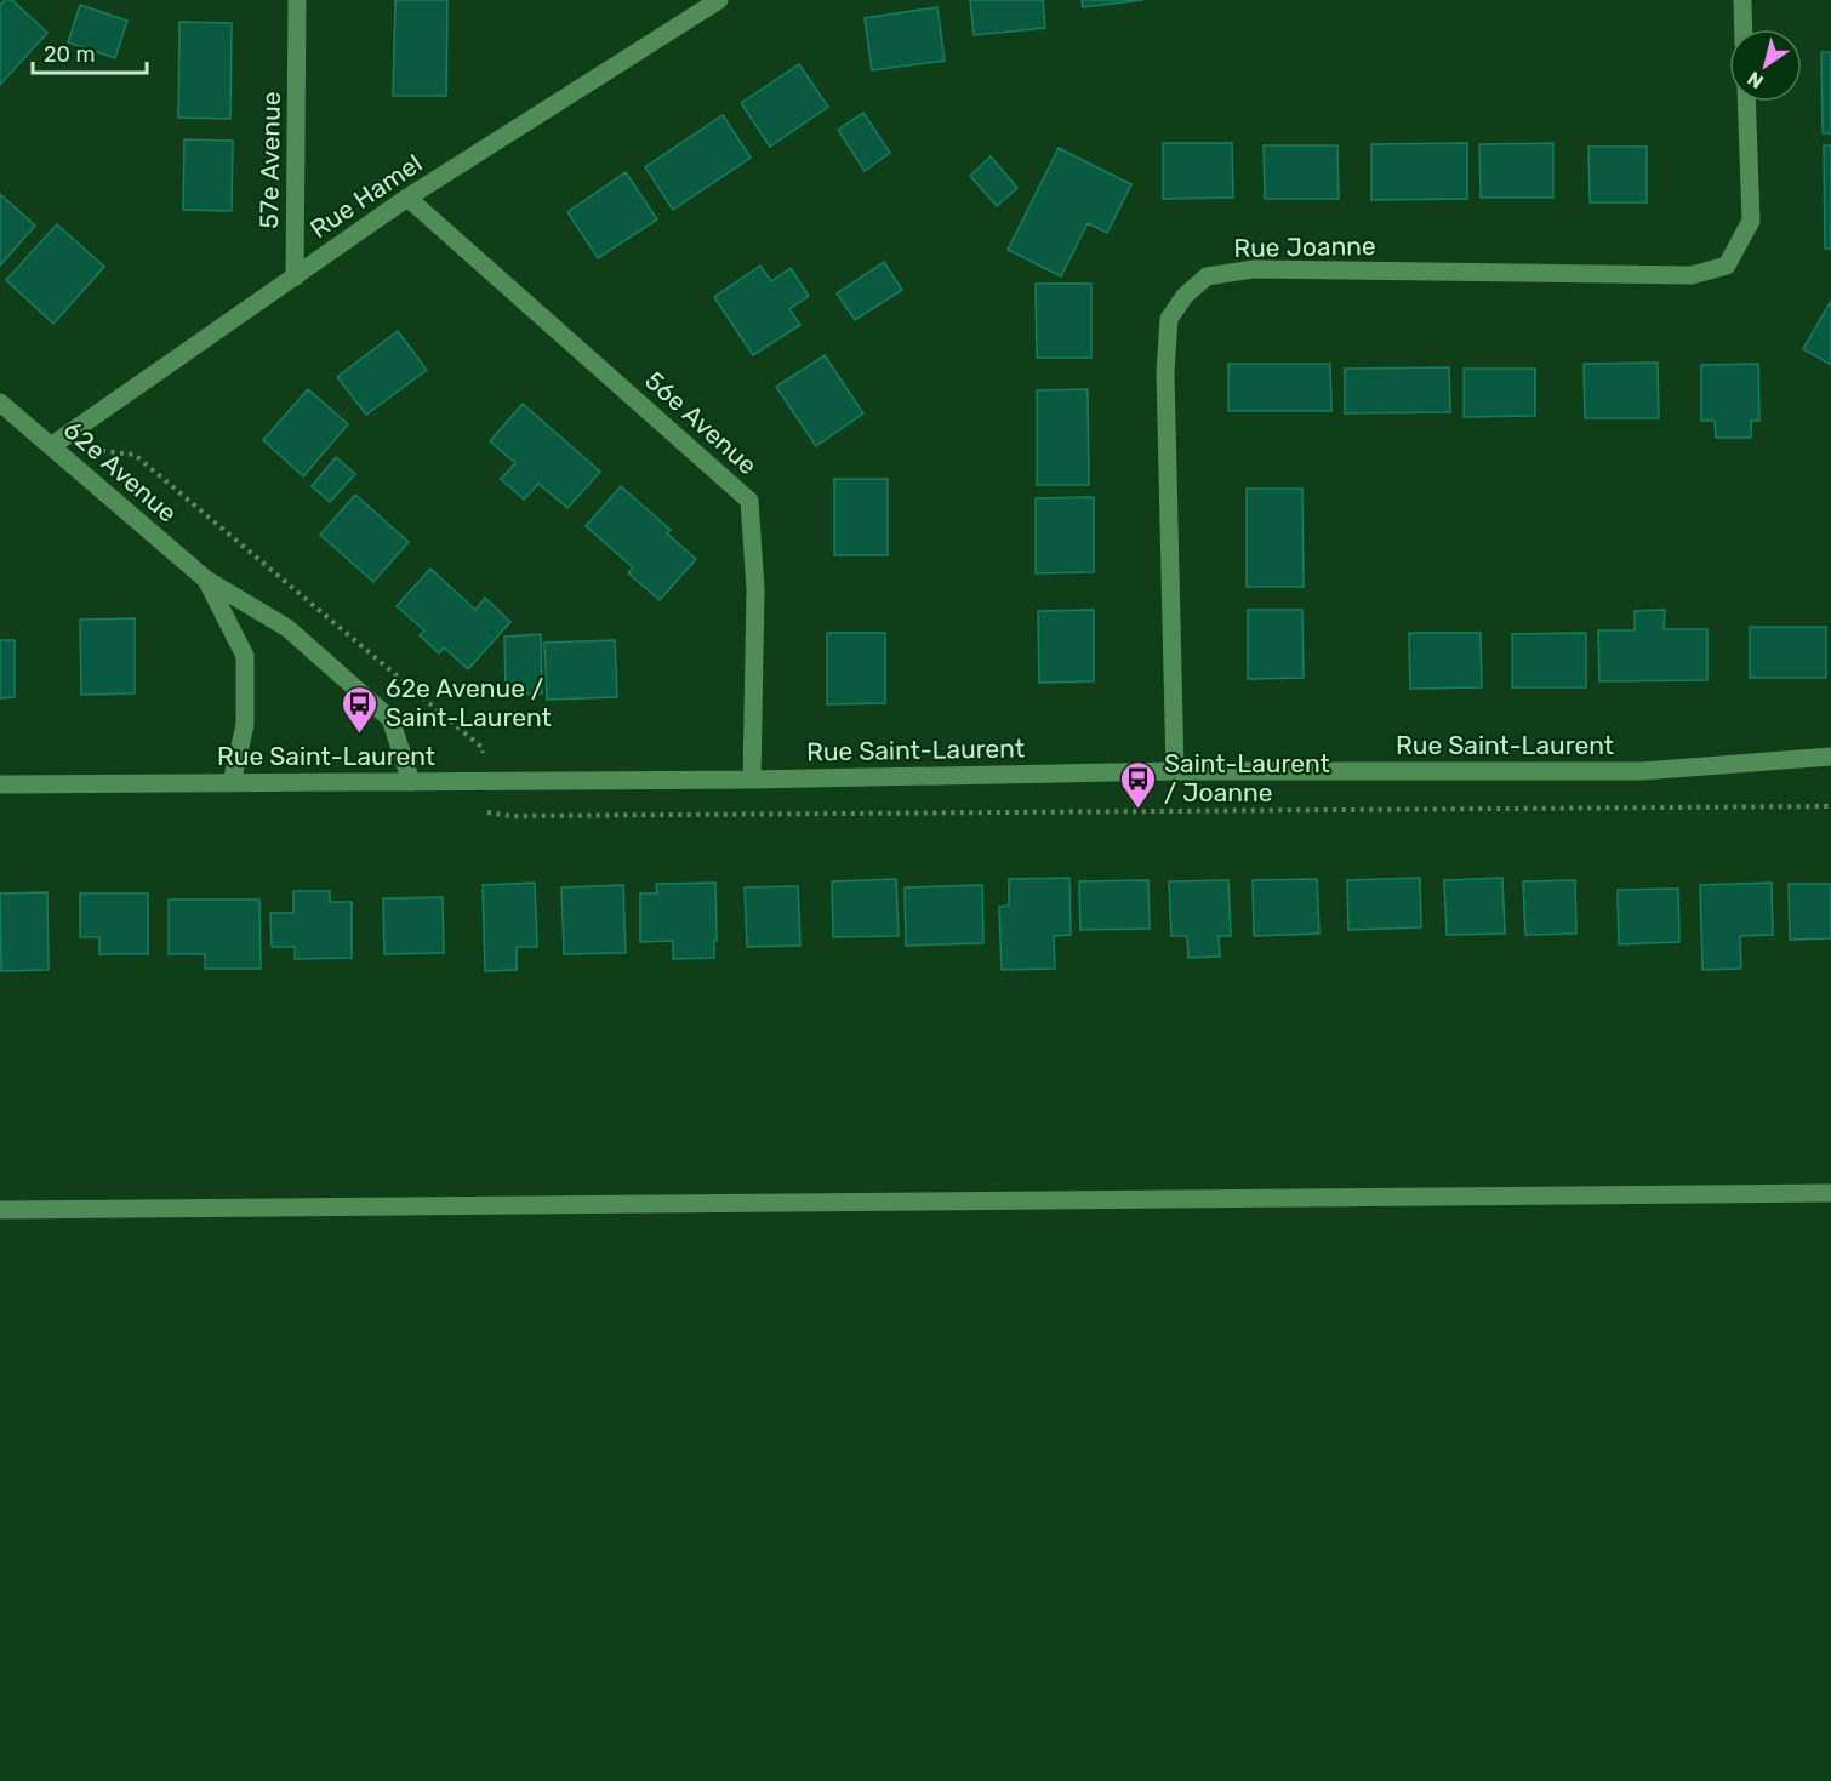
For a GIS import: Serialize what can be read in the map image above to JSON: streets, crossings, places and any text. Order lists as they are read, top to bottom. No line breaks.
{"streets":{"street":["57e Avenue","Rue Hamel","Rue Joanne","56e Avenue","62e Avenue","Rue Saint-Laurent"]},"crossings":[["57e Avenue","Rue Hamel"],["Rue Hamel","56e Avenue"],["Rue Hamel","62e Avenue"],["Rue Hamel","Rue Saint-Laurent"],["Rue Joanne","Rue Saint-Laurent"],["56e Avenue","Rue Saint-Laurent"],["62e Avenue","Rue Saint-Laurent"]],"places":{"bus stop":["62e Avenue / Saint-Laurent","Saint-Laurent / Joanne"]},"scale_bar":"20 m","north":"bottom left"}
